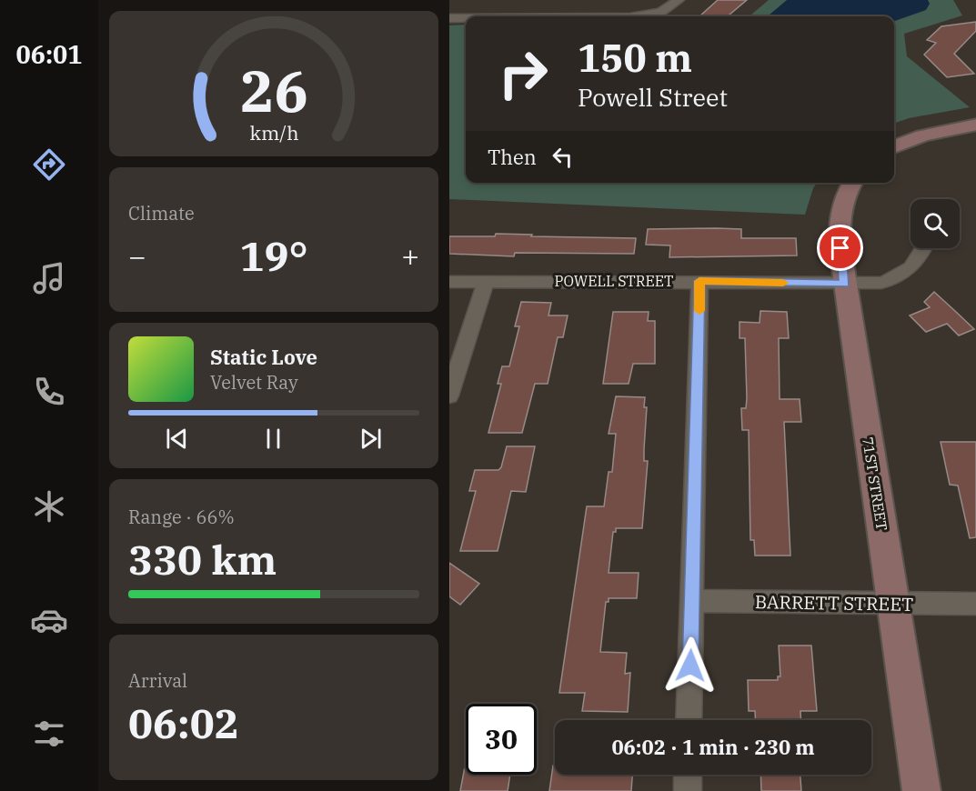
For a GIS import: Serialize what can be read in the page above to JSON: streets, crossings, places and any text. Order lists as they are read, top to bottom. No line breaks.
{"streets":{"street":["POWELL STREET","71ST STREET","BARRETT STREET"]},"crossings":[["POWELL STREET","71ST STREET"],["71ST STREET","BARRETT STREET"]],"page":{"tabs":"06:01","turn":["150 m","Powell Street"],"then":"Then","tile":["Climate",["Range · 66%","330 km"],["Arrival","06:02"]],"heat":["−","19°","+"],"song":["Static Love","Velvet Ray"],"limit":"30","trip":"06:02 · 1 min · 230 m","gauge":["26","km/h"]}}
